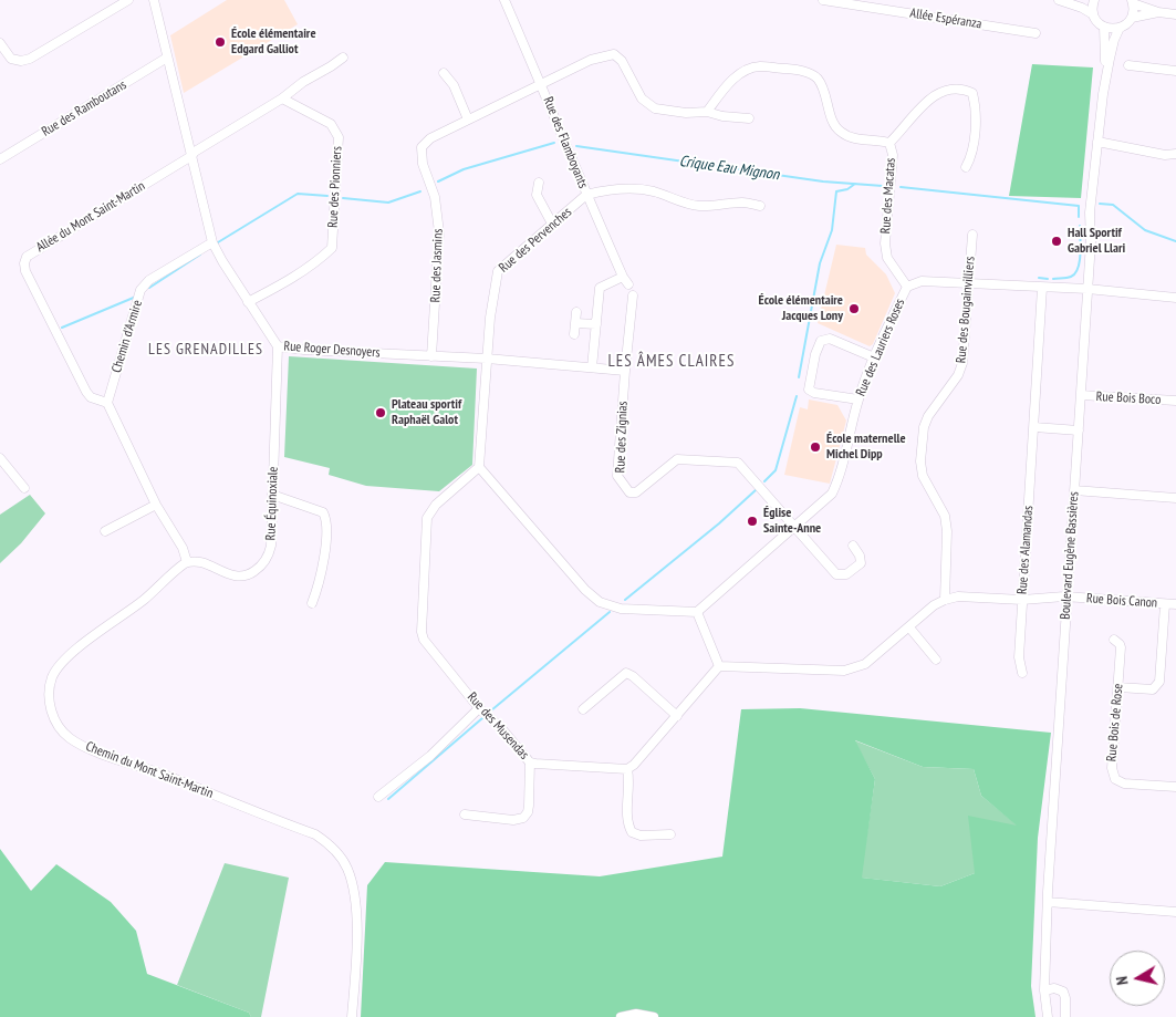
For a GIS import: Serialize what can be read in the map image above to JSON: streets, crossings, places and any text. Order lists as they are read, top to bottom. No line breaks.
{"streets":{"street":["Allée Espéranza","Rue des Ramboutans","Rue des Flamboyants","Rue des Pionniers","Rue des Macatas","Allée du Mont Saint-Martin","Rue des Pervenches","Rue des Jasmins","Rue des Bougainvilliers","Chemin d'Armire","Rue des Lauriers Roses","Rue Roger Desnoyers","Rue Bois Boco","Rue des Zignias","Rue Équinoxiale","Rue des Alamandas","Boulevard Eugène Bassières","Rue Bois Canon","Rue Bois de Rose","Rue des Musendas","Chemin du Mont Saint-Martin"]},"crossings":[["Rue des Ramboutans","Rue Roger Desnoyers"],["Rue des Flamboyants","Rue des Pervenches"],["Rue des Flamboyants","Rue des Jasmins"],["Rue des Pionniers","Allée du Mont Saint-Martin"],["Rue des Pionniers","Chemin d'Armire"],["Rue des Pionniers","Rue Roger Desnoyers"],["Rue des Macatas","Rue des Lauriers Roses"],["Allée du Mont Saint-Martin","Chemin d'Armire"],["Allée du Mont Saint-Martin","Rue Roger Desnoyers"],["Rue des Pervenches","Rue Roger Desnoyers"],["Rue des Pervenches","Rue des Musendas"],["Rue des Jasmins","Rue Roger Desnoyers"],["Rue des Bougainvilliers","Rue des Lauriers Roses"],["Chemin d'Armire","Rue Roger Desnoyers"],["Rue des Lauriers Roses","Rue des Zignias"],["Rue des Lauriers Roses","Rue des Alamandas"],["Rue des Lauriers Roses","Boulevard Eugène Bassières"],["Rue Roger Desnoyers","Rue des Zignias"],["Rue Roger Desnoyers","Rue Équinoxiale"],["Rue Bois Boco","Boulevard Eugène Bassières"],["Rue Équinoxiale","Chemin du Mont Saint-Martin"],["Boulevard Eugène Bassières","Rue Bois Canon"]],"districts":["LES GRENADILLES","LES ÂMES CLAIRES"],"water":["Crique Eau Mignon"],"places":["École élémentaire Edgard Galliot","Hall Sportif Gabriel Llari","École élémentaire Jacques Lony","Plateau sportif Raphaël Galot","École maternelle Michel Dipp","Église Sainte-Anne"],"north":"left"}
